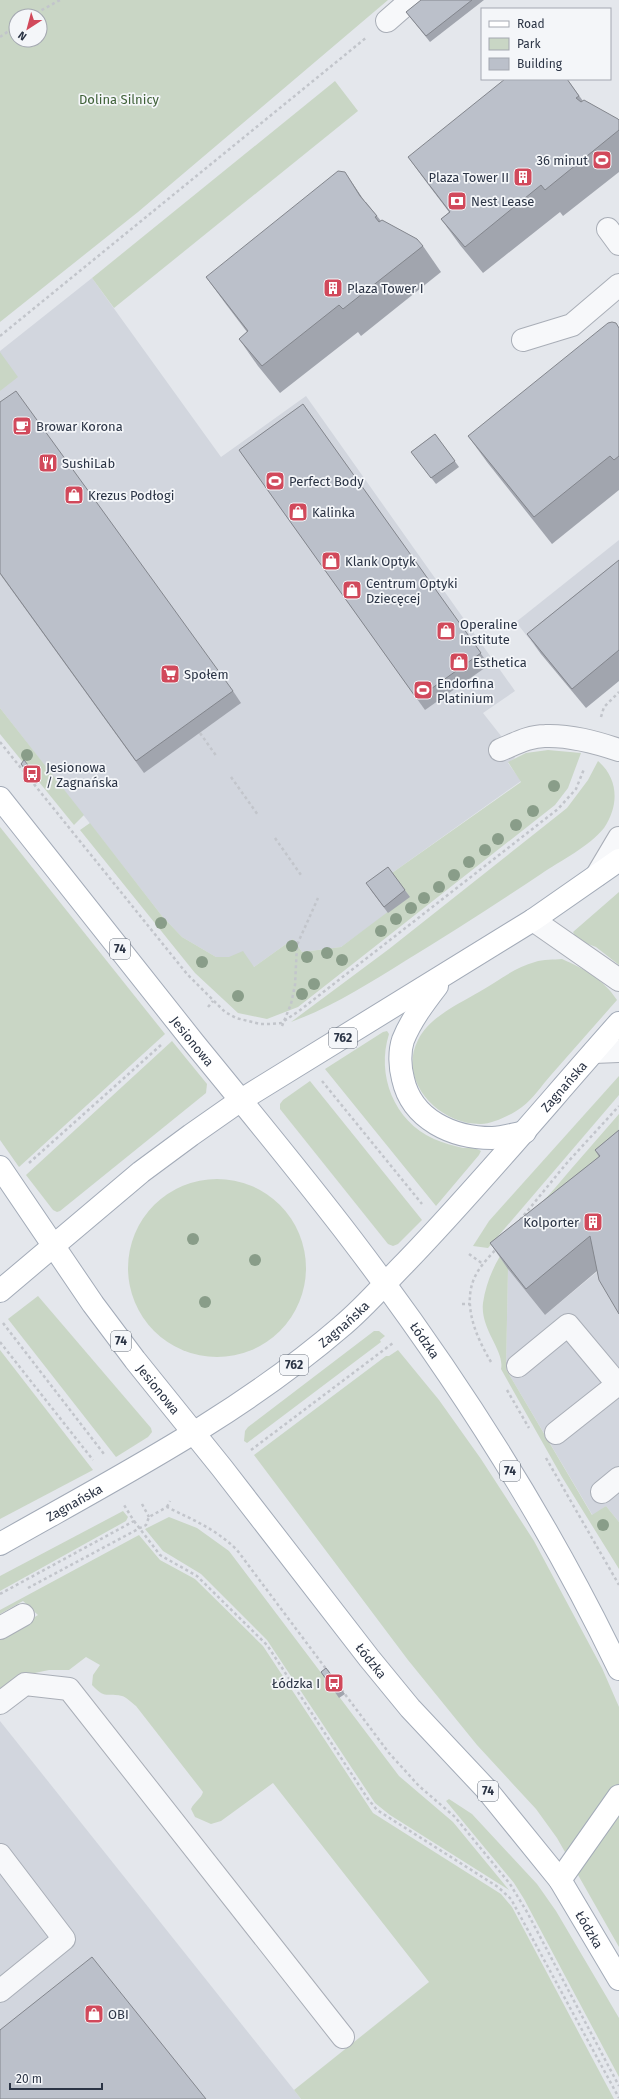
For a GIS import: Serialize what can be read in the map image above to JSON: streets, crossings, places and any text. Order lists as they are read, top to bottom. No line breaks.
{"streets":{"main road":["74","762","Jesionowa","Zagnańska","Łódzka"]},"crossings":[["762","Jesionowa"],["762","Zagnańska"],["Jesionowa","Zagnańska"],["Jesionowa","Łódzka"],["Zagnańska","Łódzka"]],"parks":["Dolina Silnicy"],"places":{"sports":["36 minut","Perfect Body","Endorfina Platinium"],"building":["Plaza Tower II","Plaza Tower I","Kolporter"],"bank":["Nest Lease"],"cafe":["Browar Korona"],"restaurant":["SushiLab"],"shop":["Krezus Podłogi","Kalinka","Klank Optyk","Centrum Optyki Dziecęcej","Operaline Institute","Esthetica","OBI"],"supermarket":["Społem"],"bus stop":["Jesionowa / Zagnańska","Łódzka I"]},"legend":["Road","Park","Building"],"scale_bar":"20 m","north":"bottom left"}
